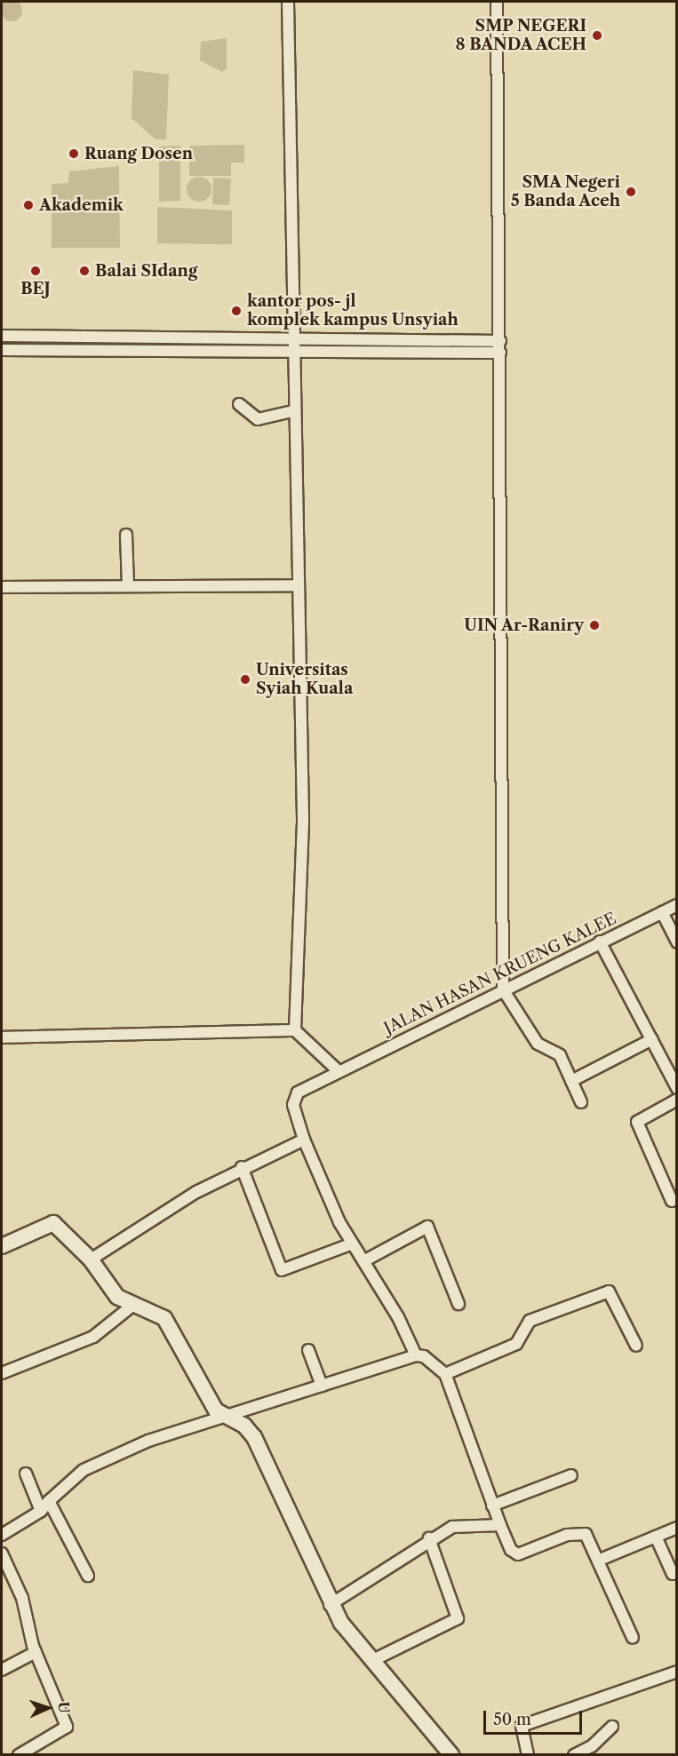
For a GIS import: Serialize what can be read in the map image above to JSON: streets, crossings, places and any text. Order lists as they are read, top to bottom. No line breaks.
{"streets":{"street":["JALAN HASAN KRUENG KALEE"]},"places":["SMP NEGERI 8 BANDA ACEH","Ruang Dosen","SMA Negeri 5 Banda Aceh","Akademik","BEJ","Balai SIdang","kantor pos- jl komplek kampus Unsyiah","UIN Ar-Raniry","Universitas Syiah Kuala"],"scale_bar":"50 m","north":"right"}
